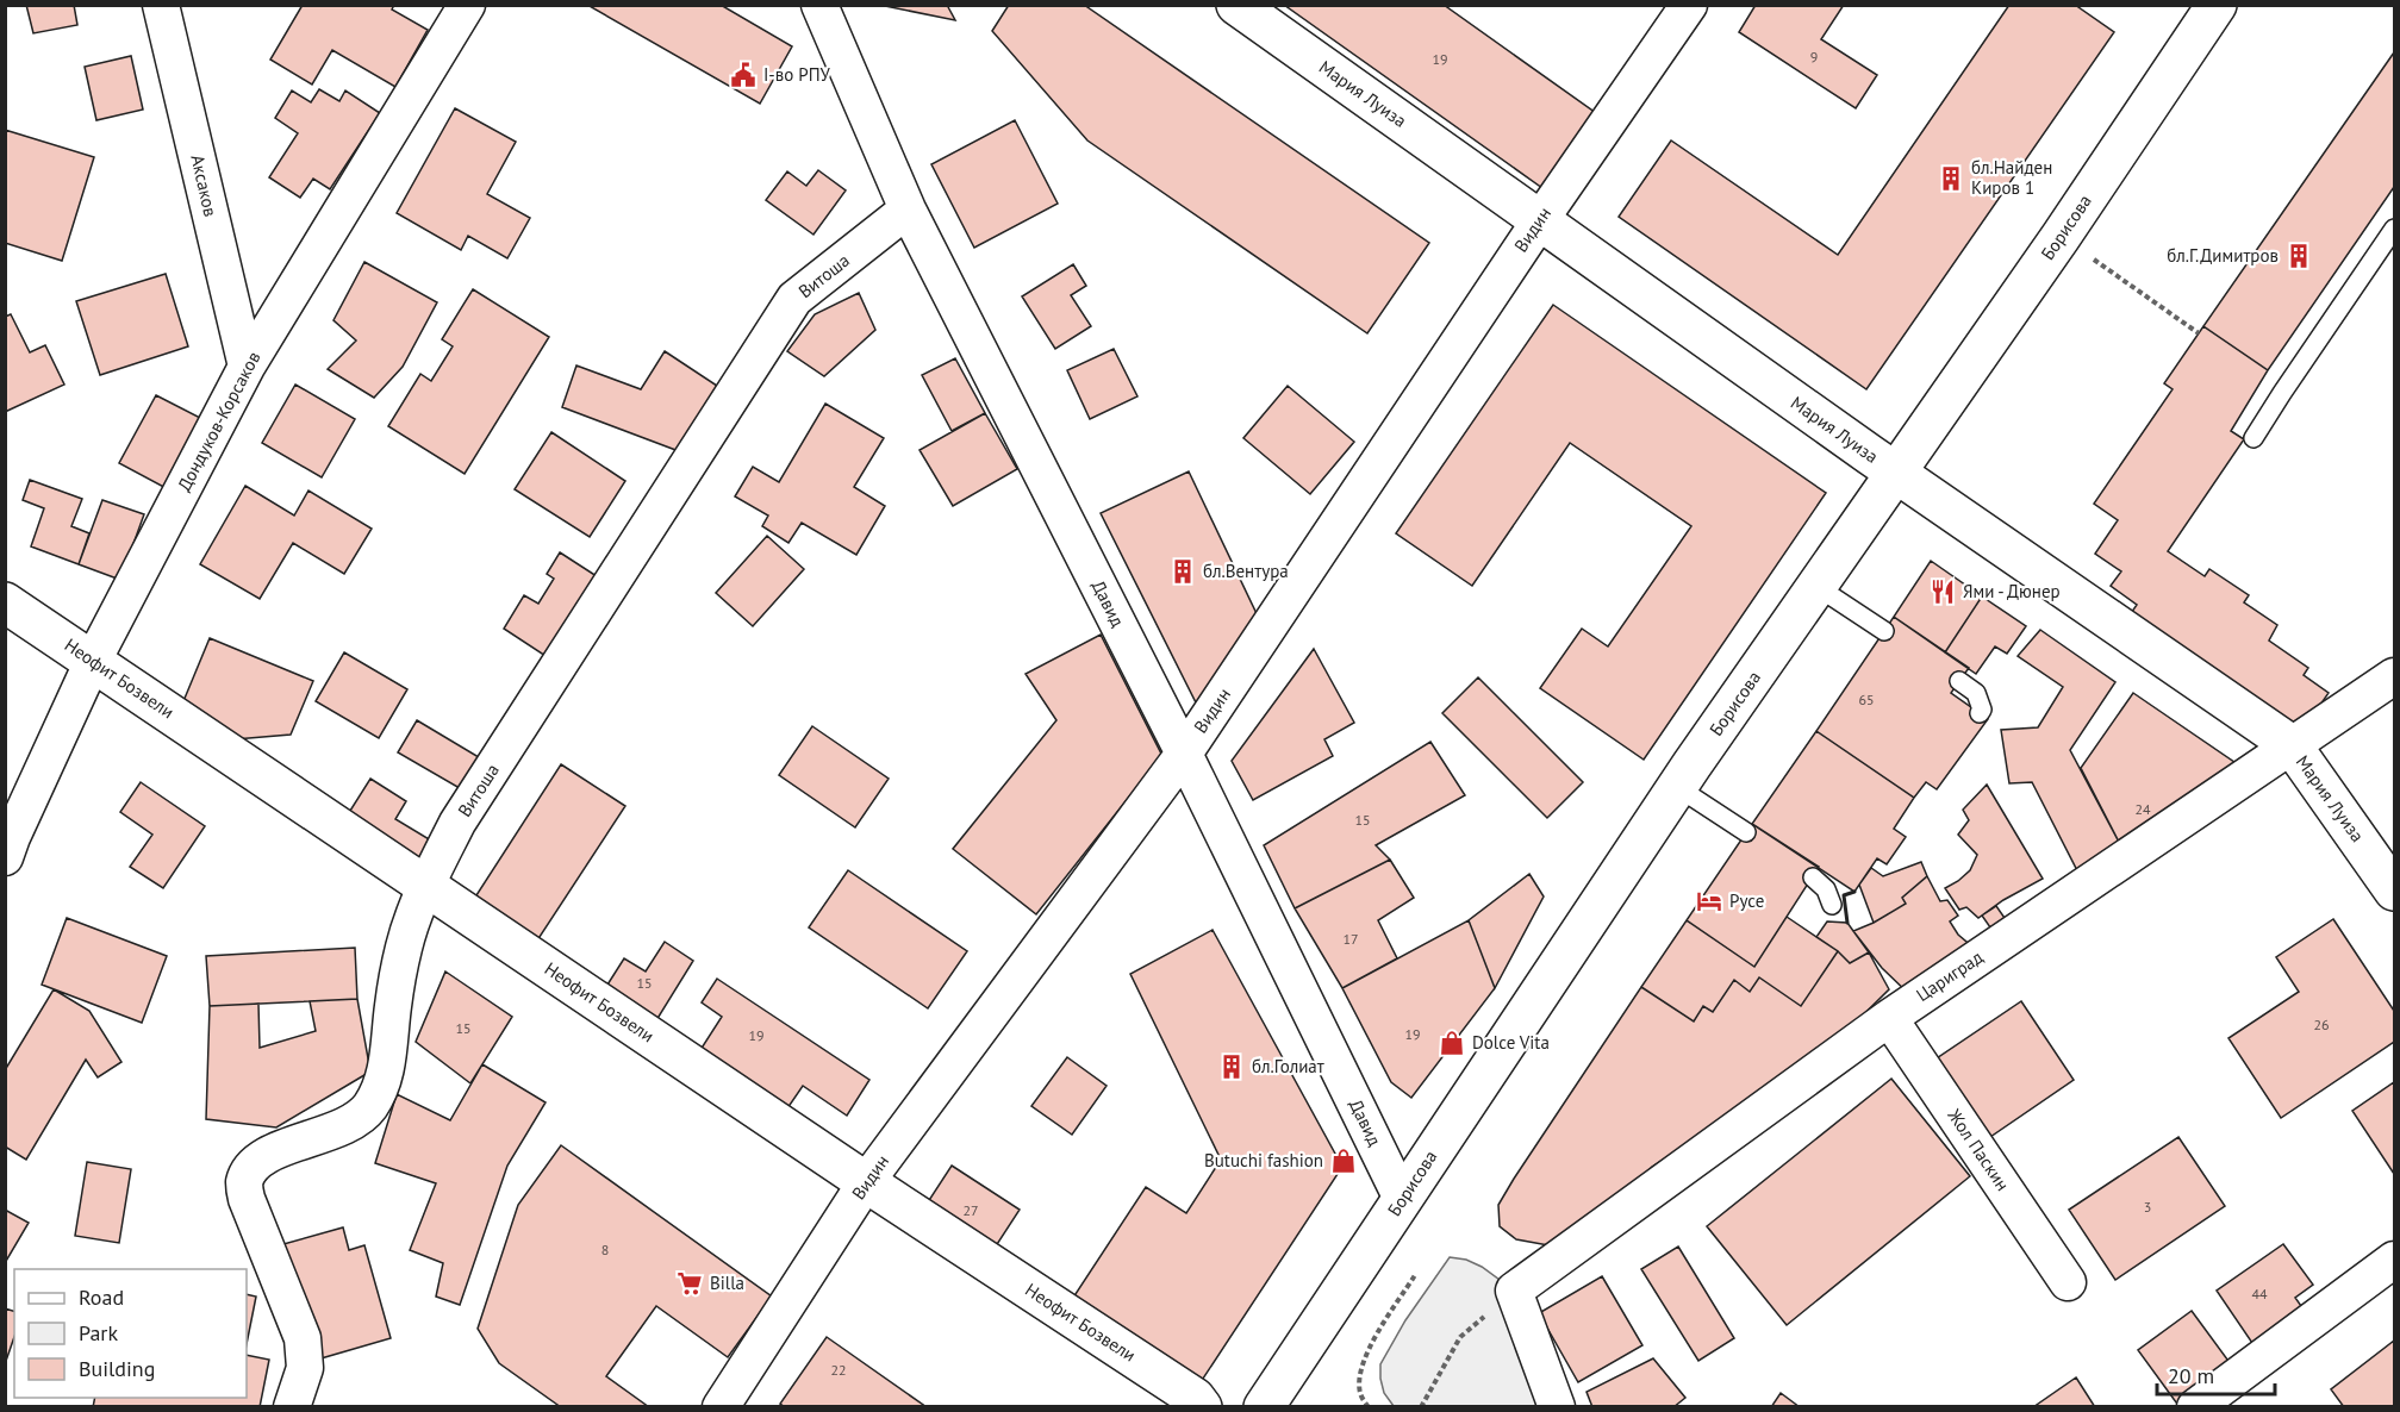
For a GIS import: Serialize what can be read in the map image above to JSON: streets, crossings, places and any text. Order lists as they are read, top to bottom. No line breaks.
{"streets":{"main road":["Мария Луиза","Борисова","Неофит Бозвели"],"street":["Аксаков","Видин","Витоша","Дондуков-Корсаков","Давид","Цариград","Жол Паскин"]},"crossings":[["Мария Луиза","Борисова"],["Мария Луиза","Видин"],["Мария Луиза","Цариград"],["Аксаков","Дондуков-Корсаков"],["Борисова","Давид"],["Видин","Давид"],["Видин","Неофит Бозвели"],["Витоша","Давид"],["Витоша","Неофит Бозвели"],["Дондуков-Корсаков","Неофит Бозвели"],["Цариград","Жол Паскин"]],"places":{"public building":["I-во РПУ"],"building":["бл.Найден Киров 1","бл.Г.Димитров","бл.Вентура","бл.Голиат"],"restaurant":["Ями - Дюнер"],"hotel":["Русе"],"shop":["Dolce Vita","Butuchi fashion"],"supermarket":["Billa"]},"house_numbers":["9","19","65","24","15","17","15","26","15","19","19","3","27","8","44","22"],"legend":["Road","Park","Building"],"scale_bar":"20 m"}
